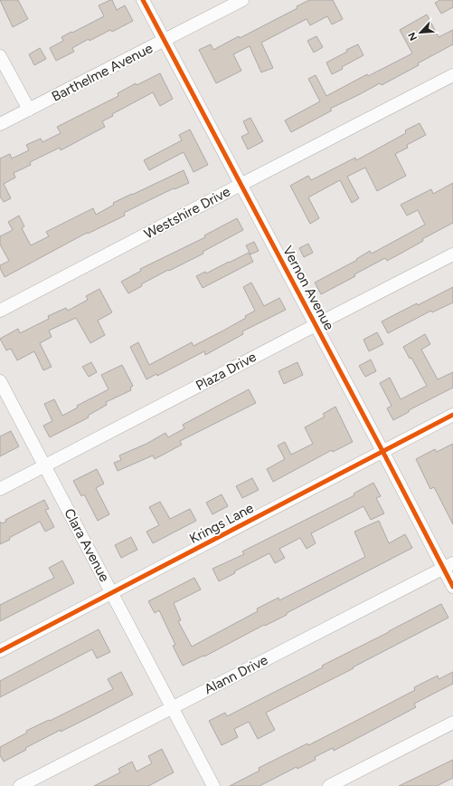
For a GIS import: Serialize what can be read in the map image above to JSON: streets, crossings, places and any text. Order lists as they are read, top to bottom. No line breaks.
{"streets":{"street":["Barthelme Avenue","Westshire Drive","Vernon Avenue","Plaza Drive","Krings Lane","Clara Avenue","Alann Drive"]},"crossings":[["Barthelme Avenue","Vernon Avenue"],["Westshire Drive","Vernon Avenue"],["Vernon Avenue","Plaza Drive"],["Vernon Avenue","Krings Lane"],["Vernon Avenue","Alann Drive"],["Plaza Drive","Clara Avenue"],["Krings Lane","Clara Avenue"],["Clara Avenue","Alann Drive"]],"north":"bottom left"}
